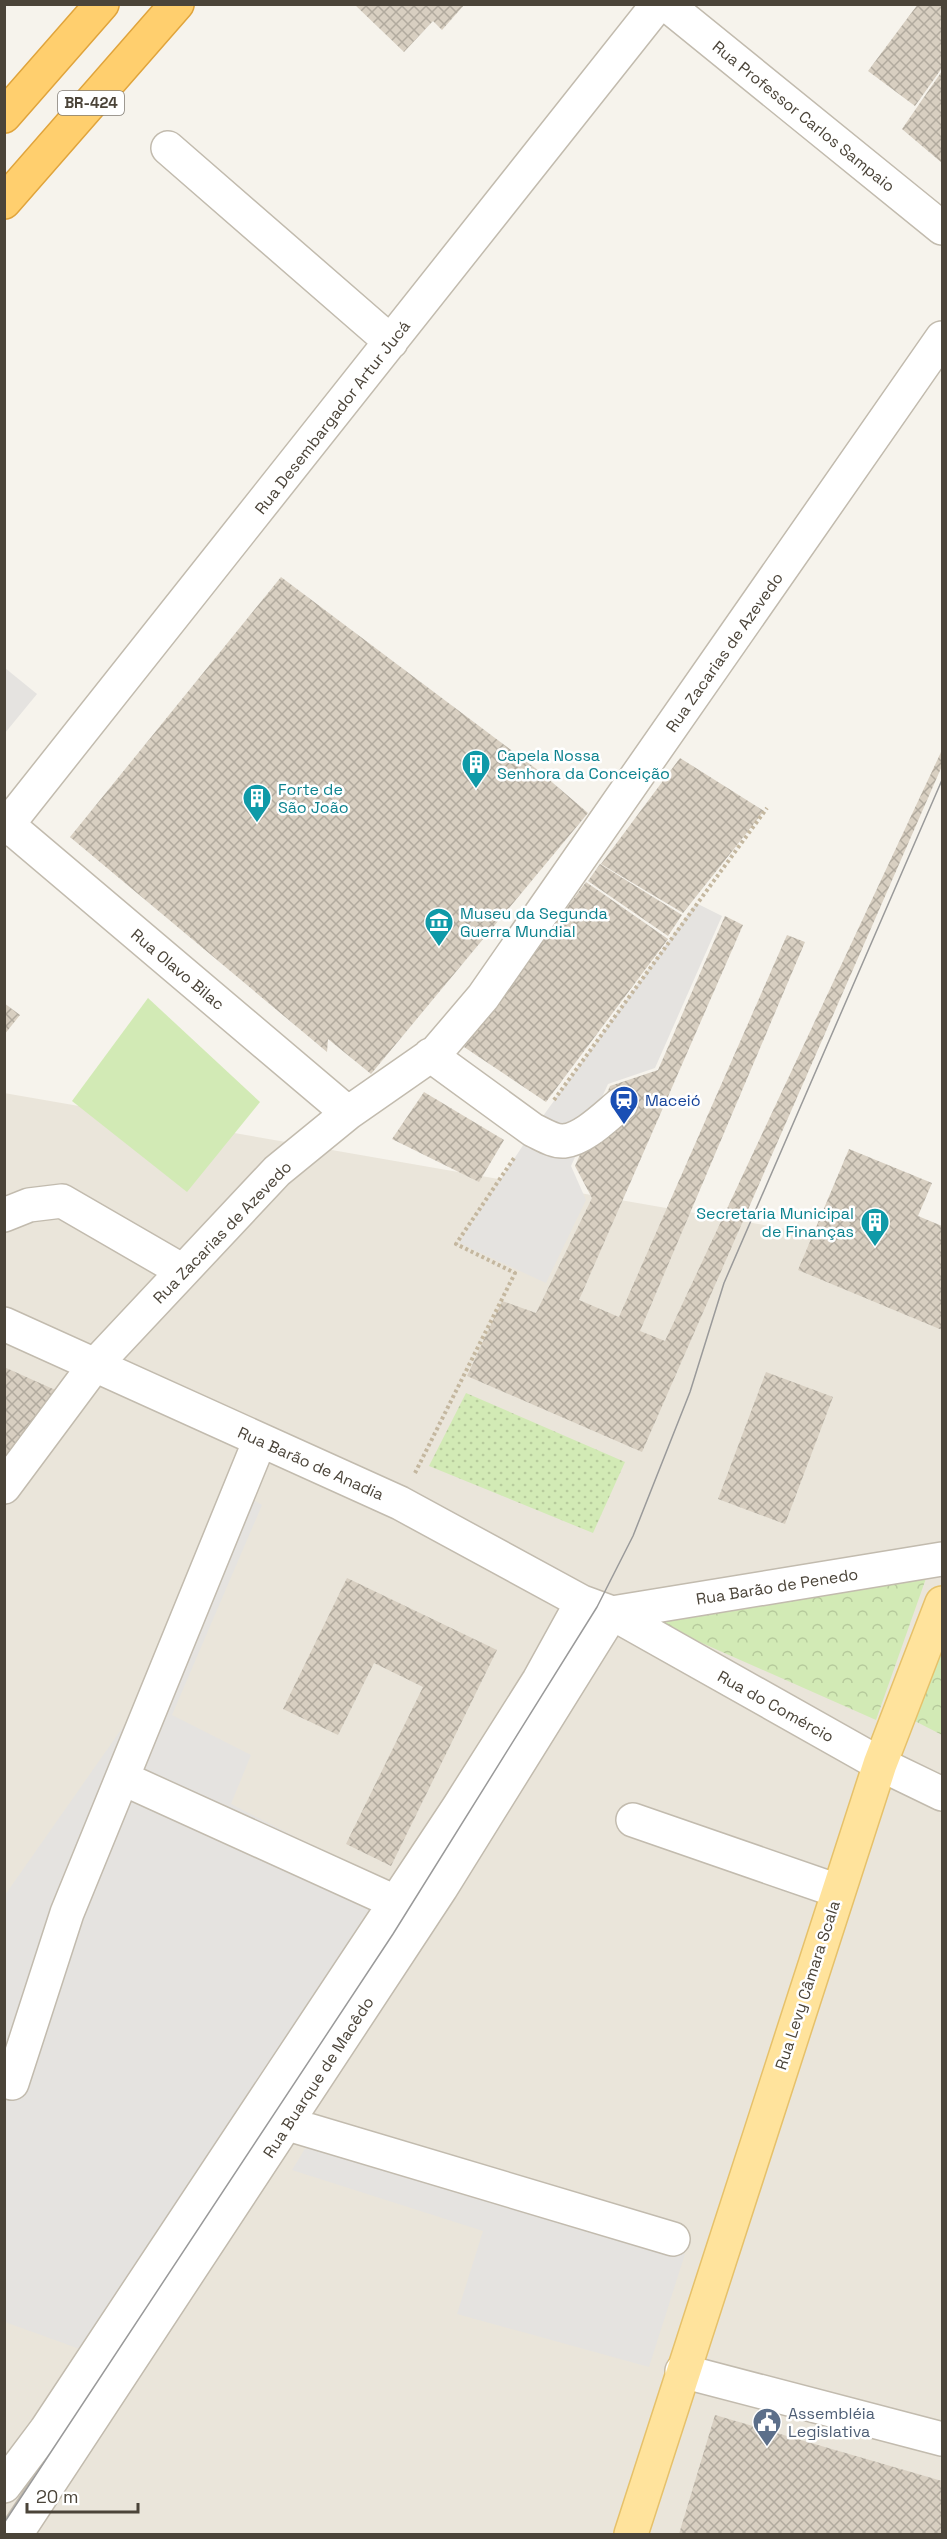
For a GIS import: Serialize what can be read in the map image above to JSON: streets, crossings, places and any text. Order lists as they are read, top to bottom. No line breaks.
{"streets":{"highway":["BR-424"],"main road":["Rua Levy Câmara Scala"],"street":["Rua Professor Carlos Sampaio","Rua Desembargador Artur Jucá","Rua Zacarias de Azevedo","Rua Olavo Bilac","Rua Barão de Anadia","Rua Barão de Penedo","Rua do Comércio","Rua Buarque de Macêdo"]},"crossings":[["Rua Desembargador Artur Jucá","Rua Olavo Bilac"],["Rua Zacarias de Azevedo","Rua Olavo Bilac"],["Rua Zacarias de Azevedo","Rua Barão de Anadia"],["Rua Barão de Anadia","Rua Barão de Penedo"],["Rua Barão de Anadia","Rua do Comércio"],["Rua Barão de Anadia","Rua Buarque de Macêdo"],["Rua Barão de Penedo","Rua do Comércio"],["Rua Barão de Penedo","Rua Buarque de Macêdo"],["Rua do Comércio","Rua Levy Câmara Scala"],["Rua do Comércio","Rua Buarque de Macêdo"]],"places":{"building":["Capela Nossa Senhora da Conceição","Forte de São João","Secretaria Municipal de Finanças"],"museum":["Museu da Segunda Guerra Mundial"],"station":["Maceió"],"public building":["Assembléia Legislativa"]},"scale_bar":"20 m"}
